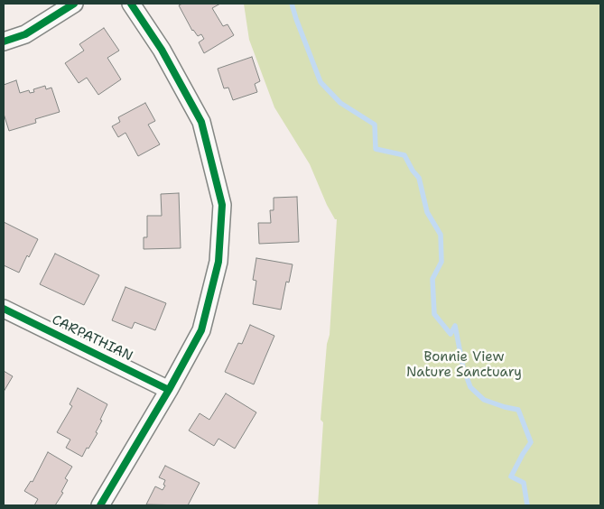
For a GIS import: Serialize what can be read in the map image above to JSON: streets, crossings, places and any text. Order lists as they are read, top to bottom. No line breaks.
{"streets":{"street":["CARPATHIAN"]},"parks":["Bonnie View Nature Sanctuary"]}
